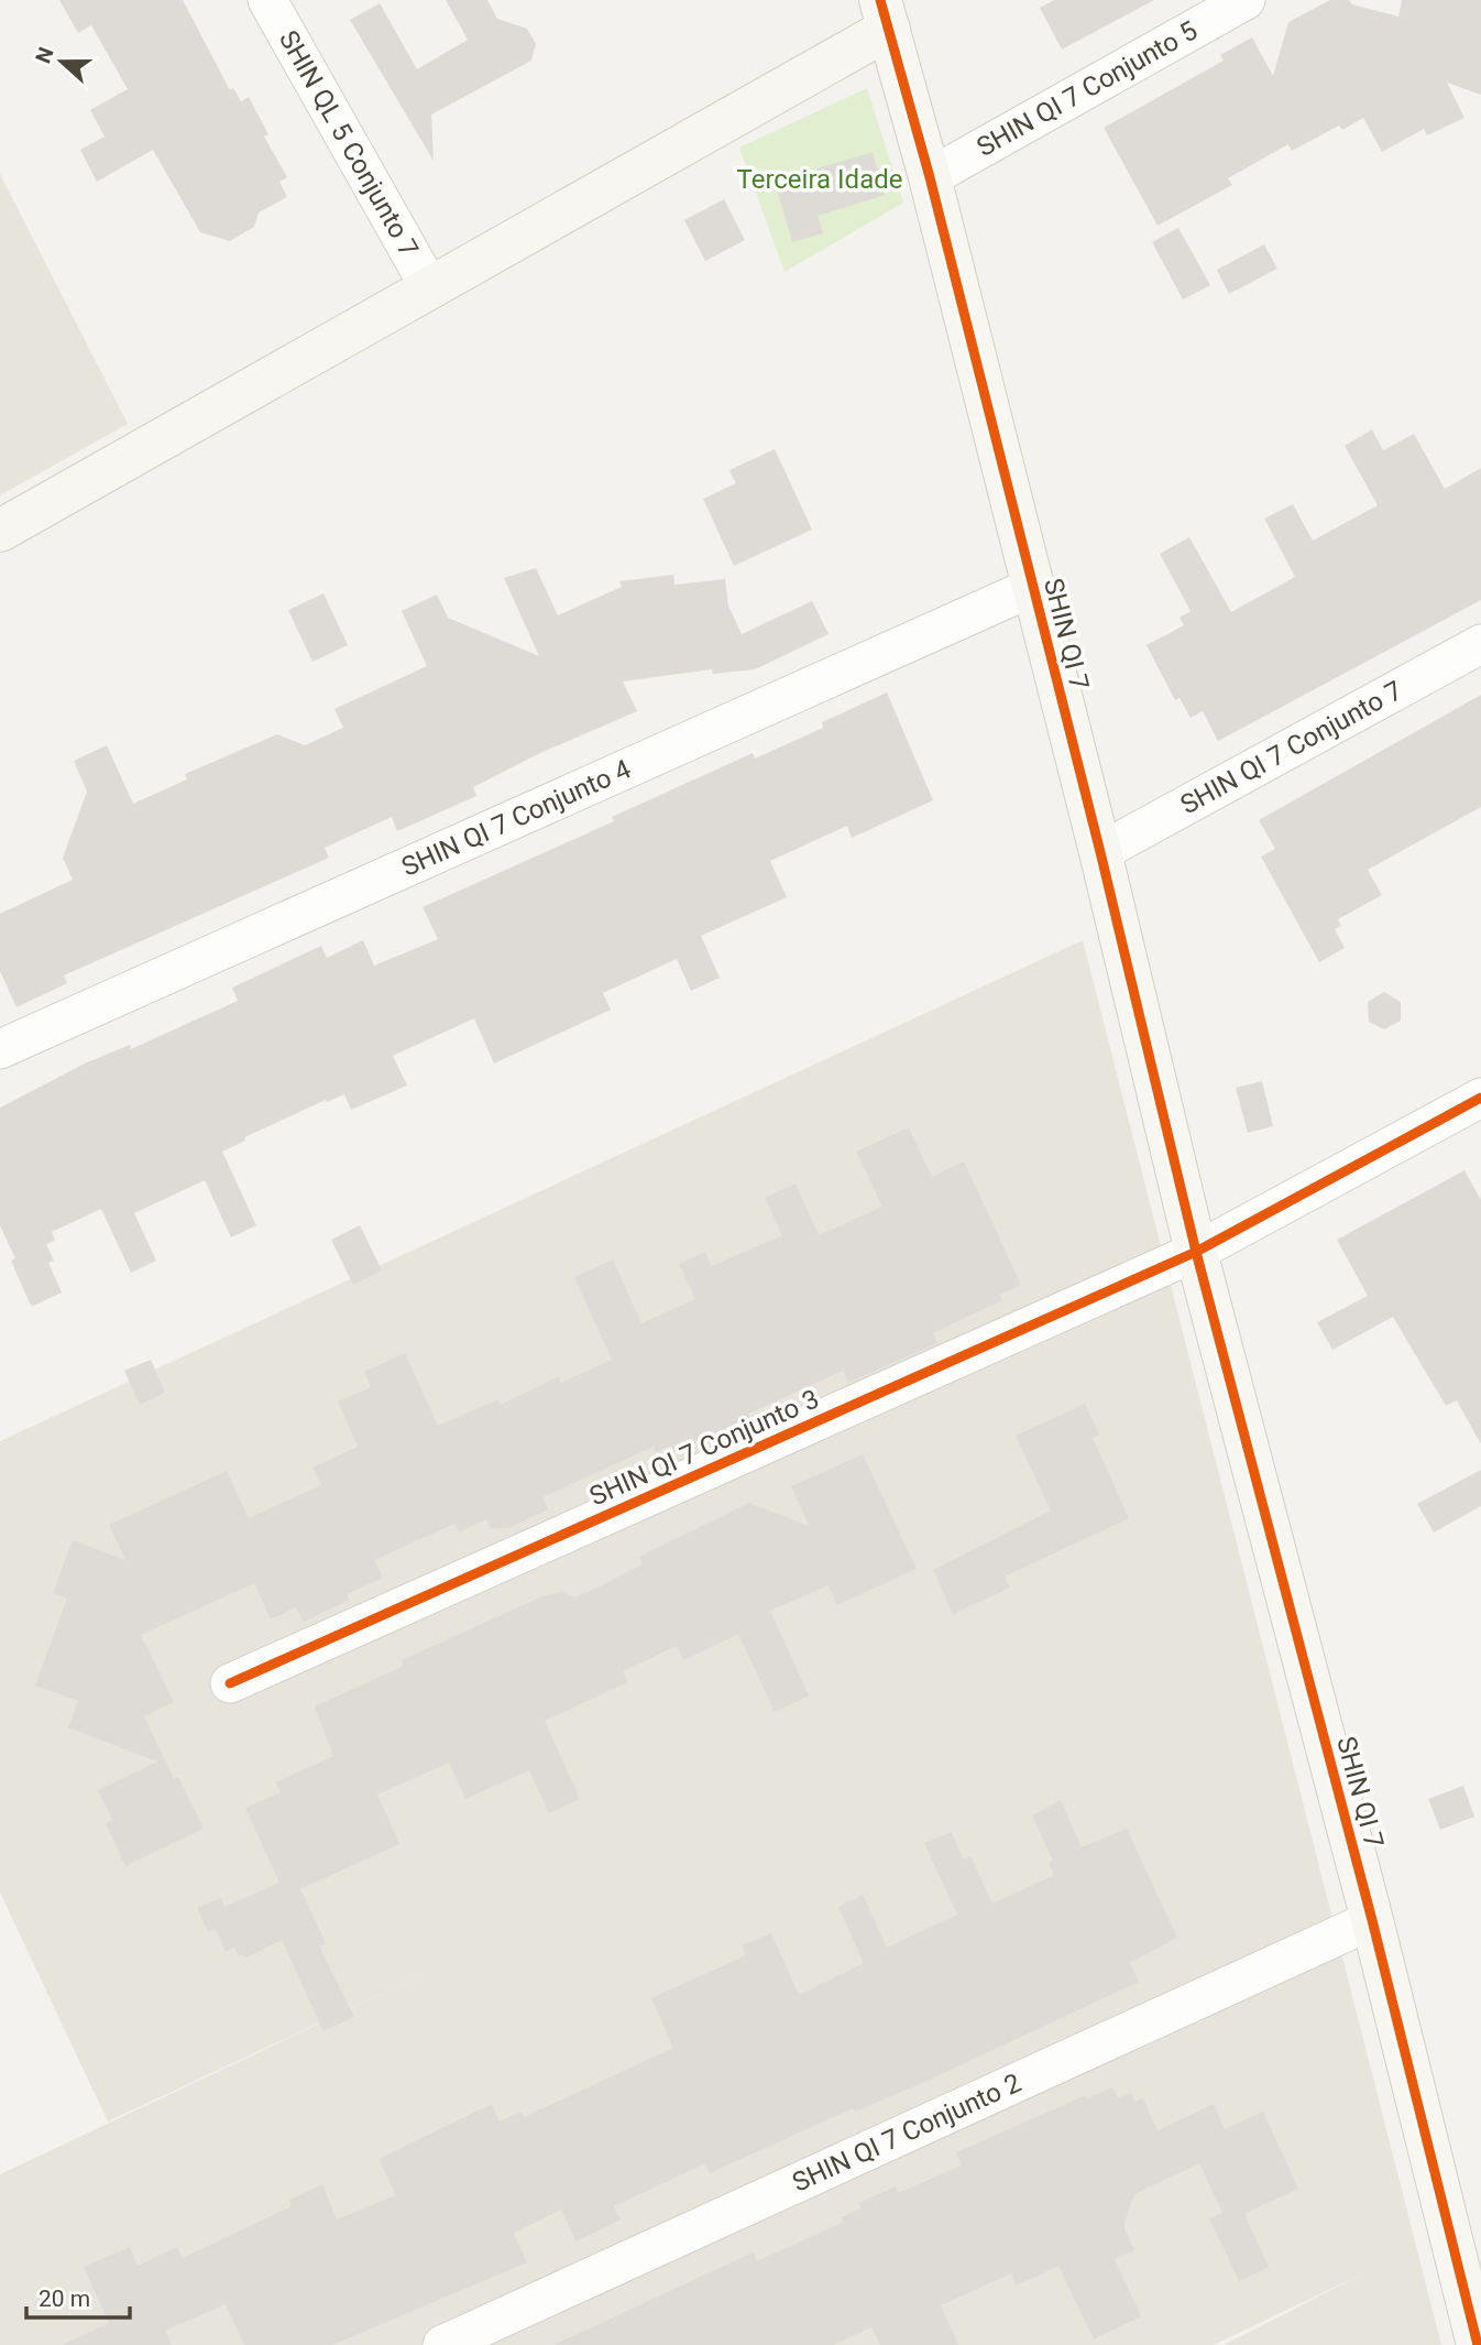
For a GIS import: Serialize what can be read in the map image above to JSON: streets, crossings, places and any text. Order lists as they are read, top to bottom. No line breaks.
{"streets":{"street":["SHIN QI 7 Conjunto 5","SHIN QL 5 Conjunto 7","SHIN QI 7","SHIN QI 7 Conjunto 7","SHIN QI 7 Conjunto 4","SHIN QI 7 Conjunto 3","SHIN QI 7 Conjunto 2"]},"crossings":[["SHIN QI 7 Conjunto 5","SHIN QI 7"],["SHIN QI 7","SHIN QI 7 Conjunto 7"],["SHIN QI 7","SHIN QI 7 Conjunto 4"],["SHIN QI 7","SHIN QI 7 Conjunto 3"],["SHIN QI 7","SHIN QI 7 Conjunto 2"]],"parks":["Terceira Idade"],"scale_bar":"20 m","north":"left"}
